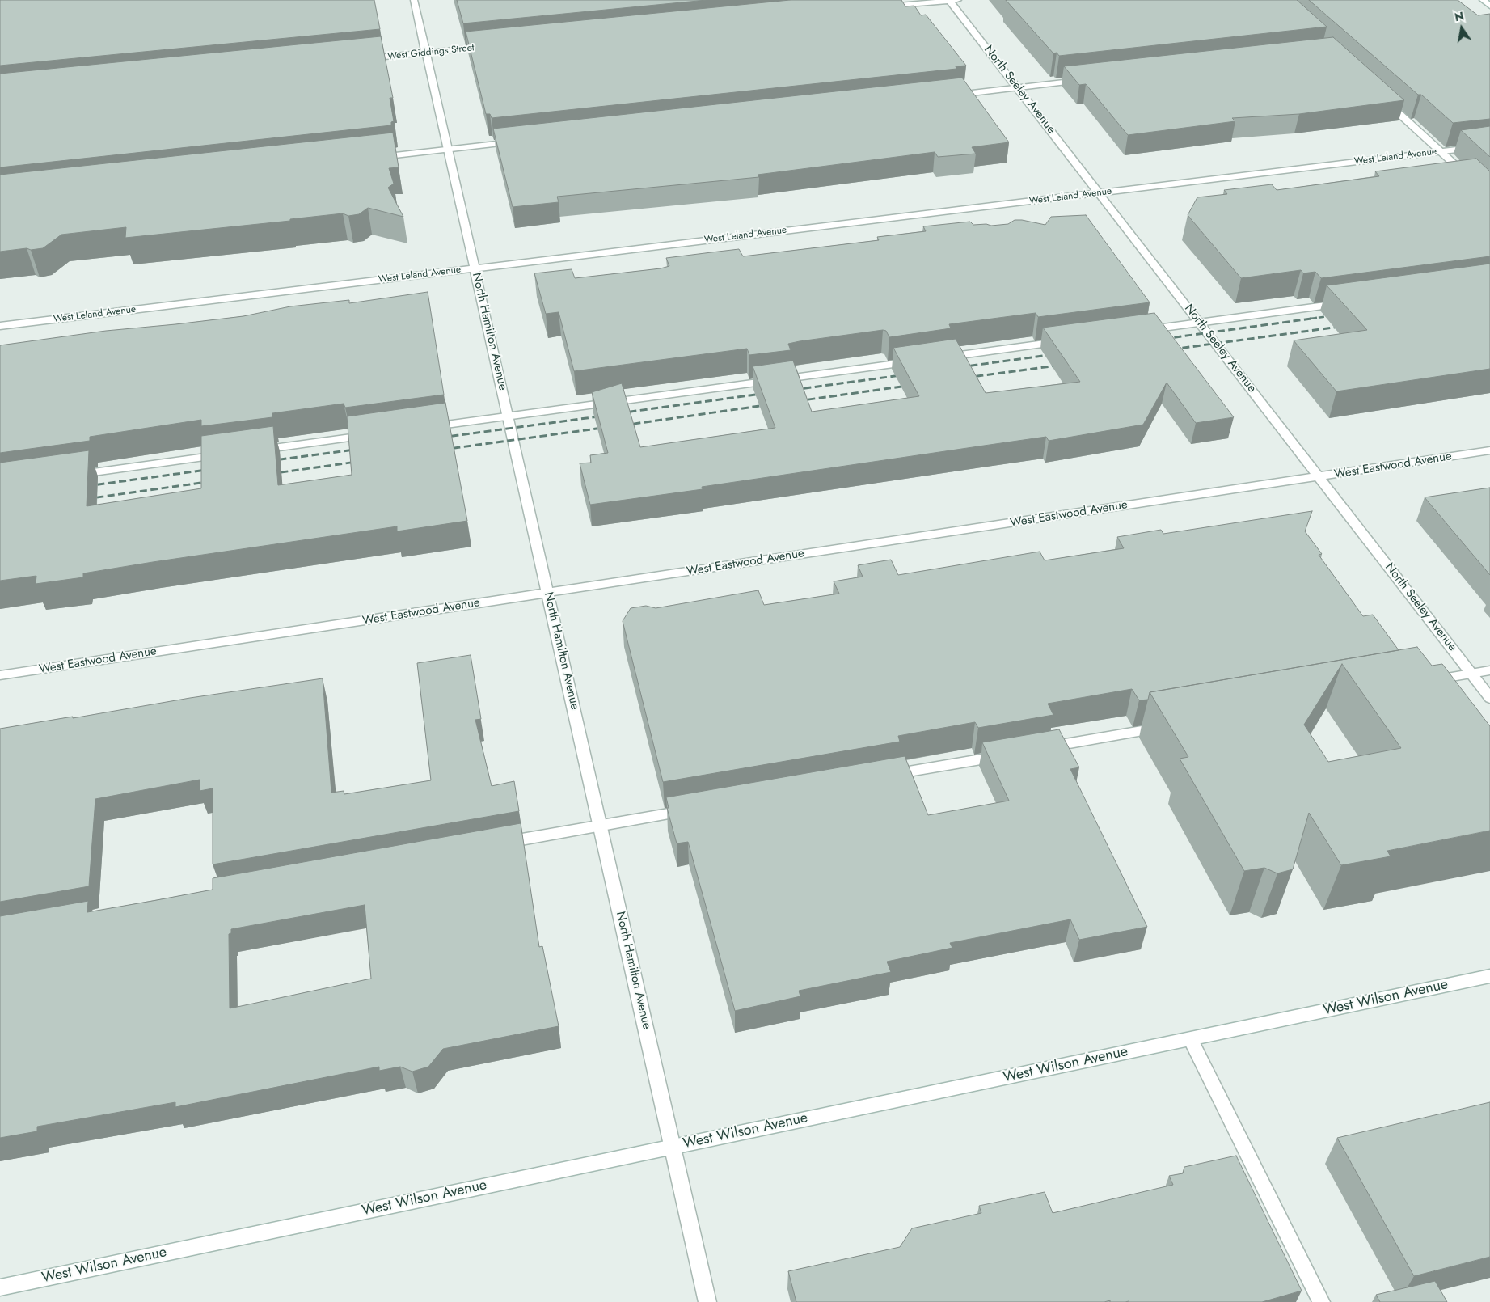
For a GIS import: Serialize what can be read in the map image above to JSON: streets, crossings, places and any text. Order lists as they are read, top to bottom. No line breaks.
{"streets":{"street":["West Giddings Street","North Seeley Avenue","West Leland Avenue","North Hamilton Avenue","West Eastwood Avenue","West Wilson Avenue"]},"crossings":[["West Giddings Street","North Hamilton Avenue"],["North Seeley Avenue","West Leland Avenue"],["North Seeley Avenue","West Eastwood Avenue"],["West Leland Avenue","North Hamilton Avenue"],["North Hamilton Avenue","West Eastwood Avenue"],["North Hamilton Avenue","West Wilson Avenue"]],"north":"top"}
